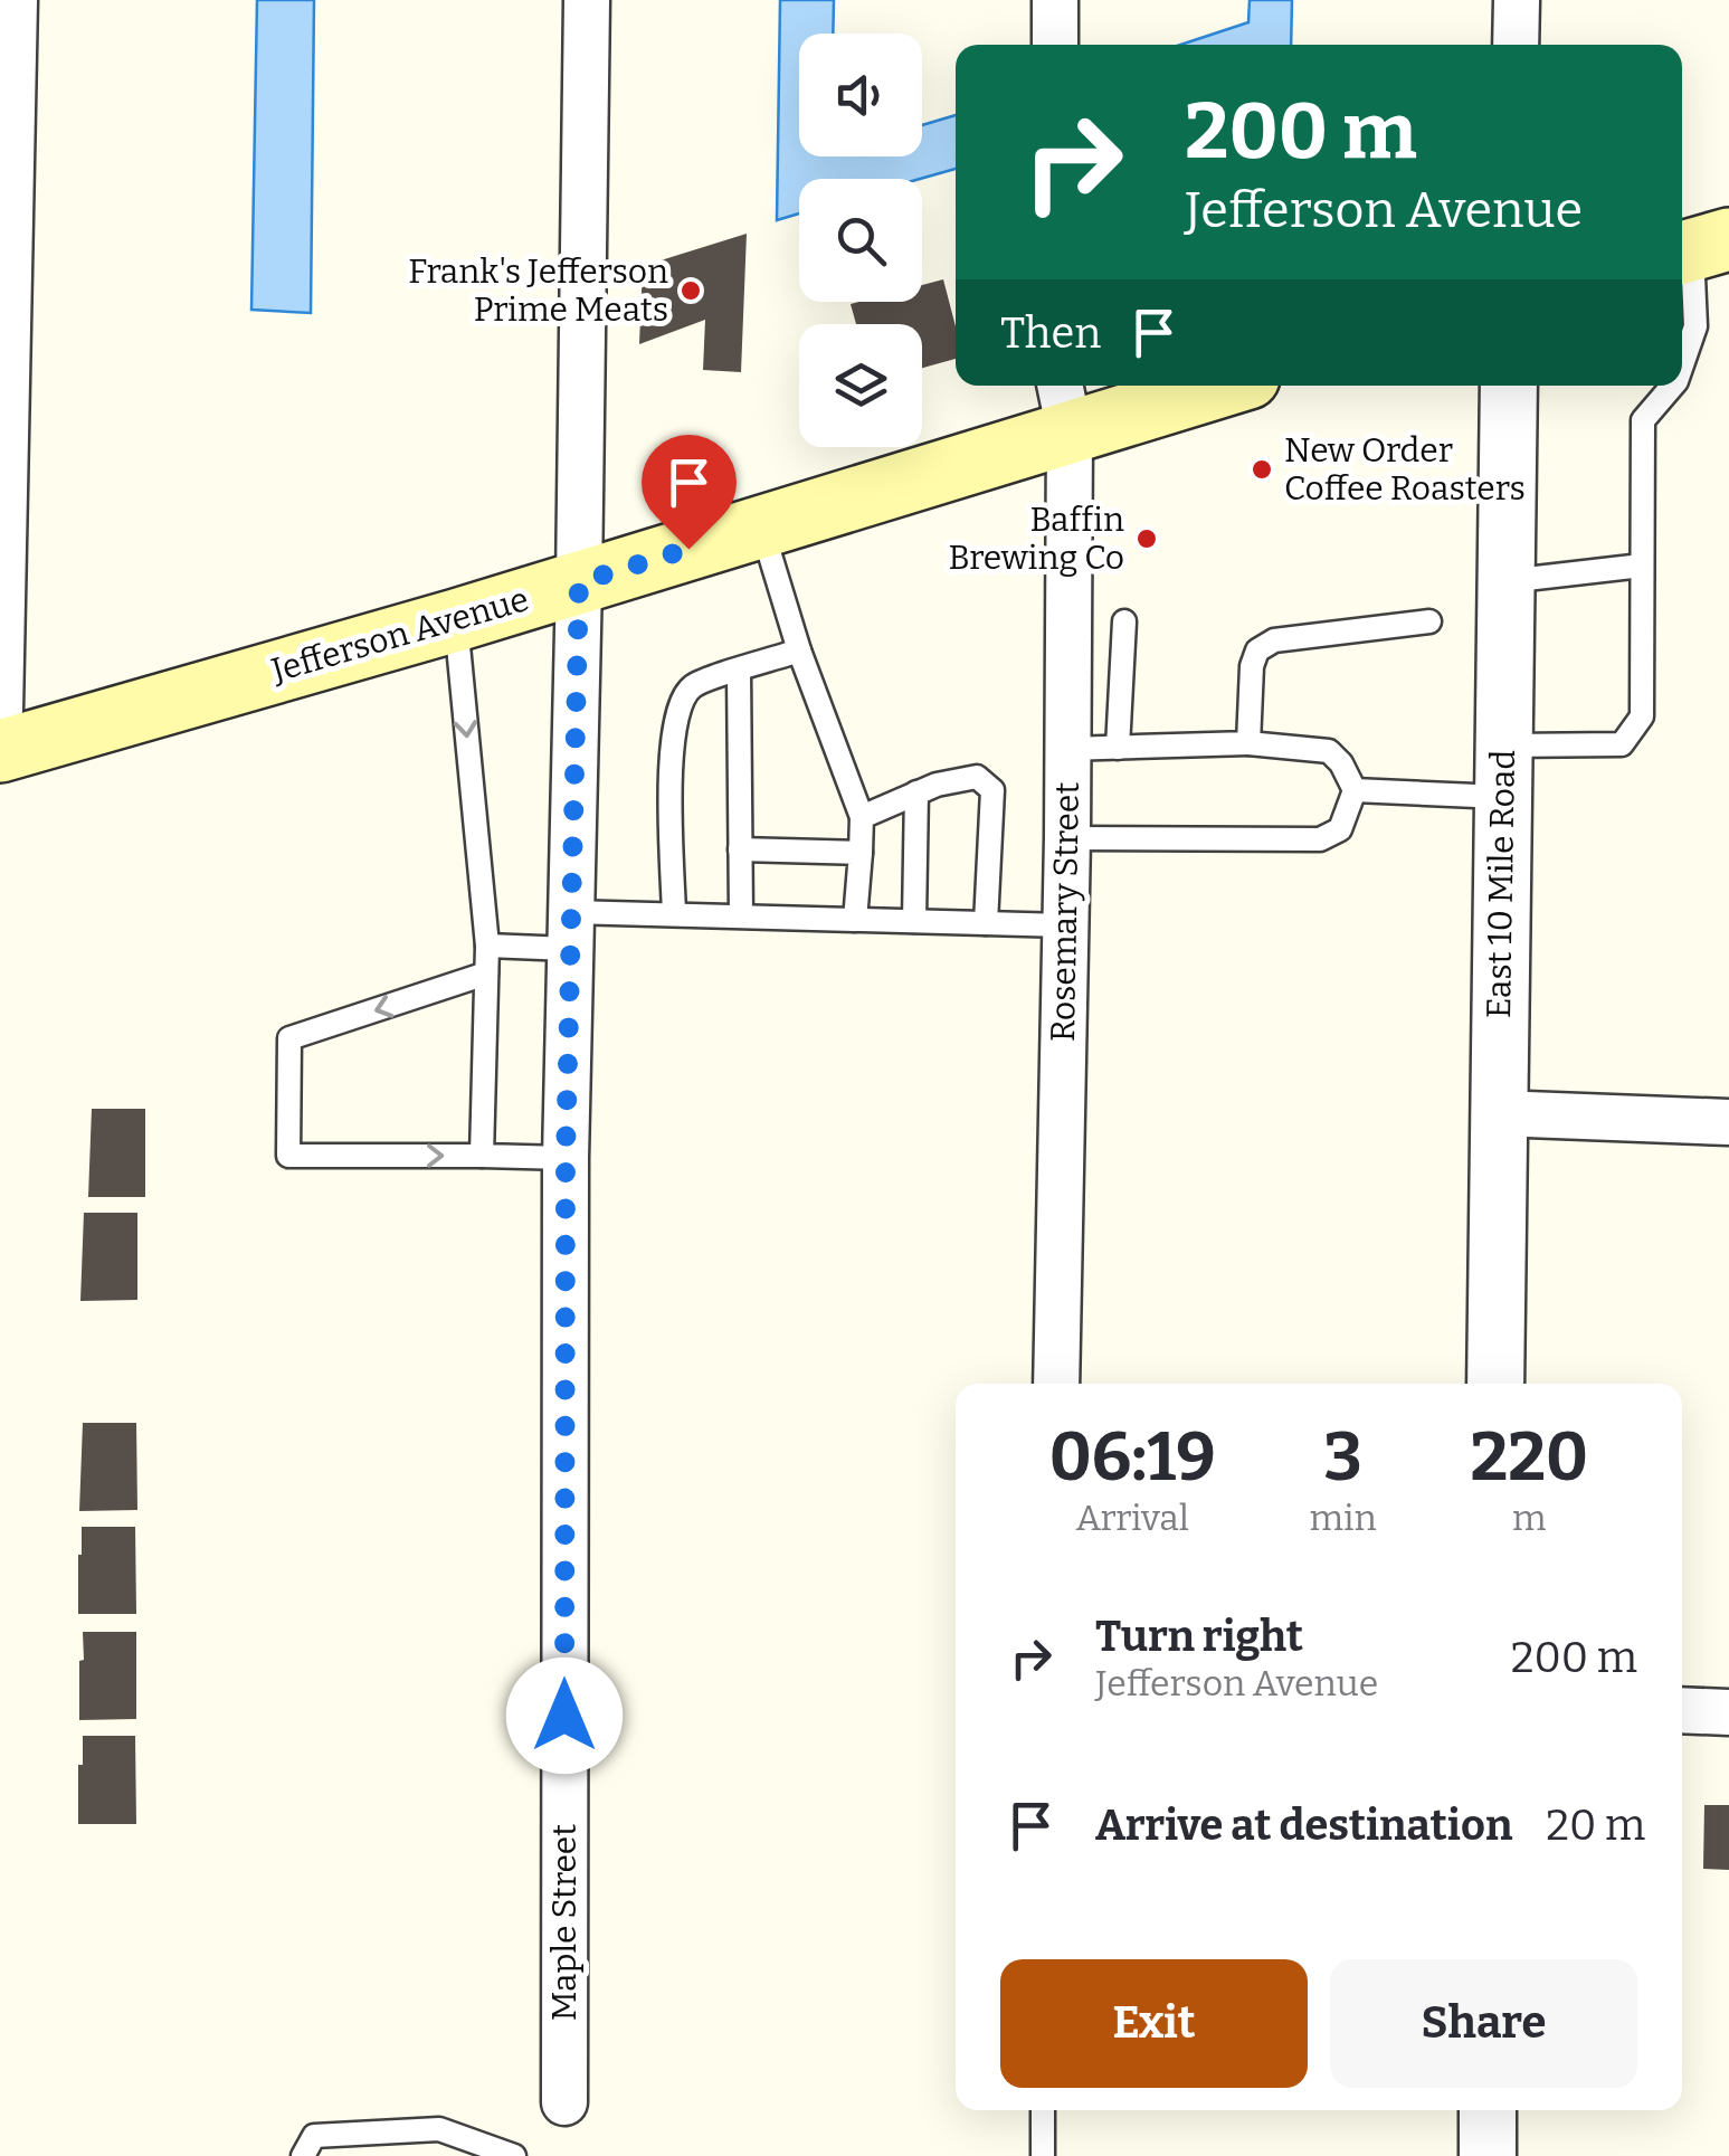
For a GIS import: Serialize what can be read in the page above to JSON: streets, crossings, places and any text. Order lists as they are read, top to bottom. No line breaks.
{"streets":{"main road":["Jefferson Avenue"],"street":["East 10 Mile Road","Rosemary Street","Maple Street"]},"crossings":[["Jefferson Avenue","Rosemary Street"],["Jefferson Avenue","Maple Street"]],"places":["Frank's Jefferson Prime Meats","New Order Coffee Roasters","Baffin Brewing Co"],"page":{"turn":["200 m","Jefferson Avenue"],"then":"Then","eta":["06:19","Arrival","3","min","220","m"],"list":[{"name":"Turn right","note":"Jefferson Avenue","value":"200 m"},{"name":"Arrive at destination","value":"20 m"}],"buttons":["Exit","Share"]}}
